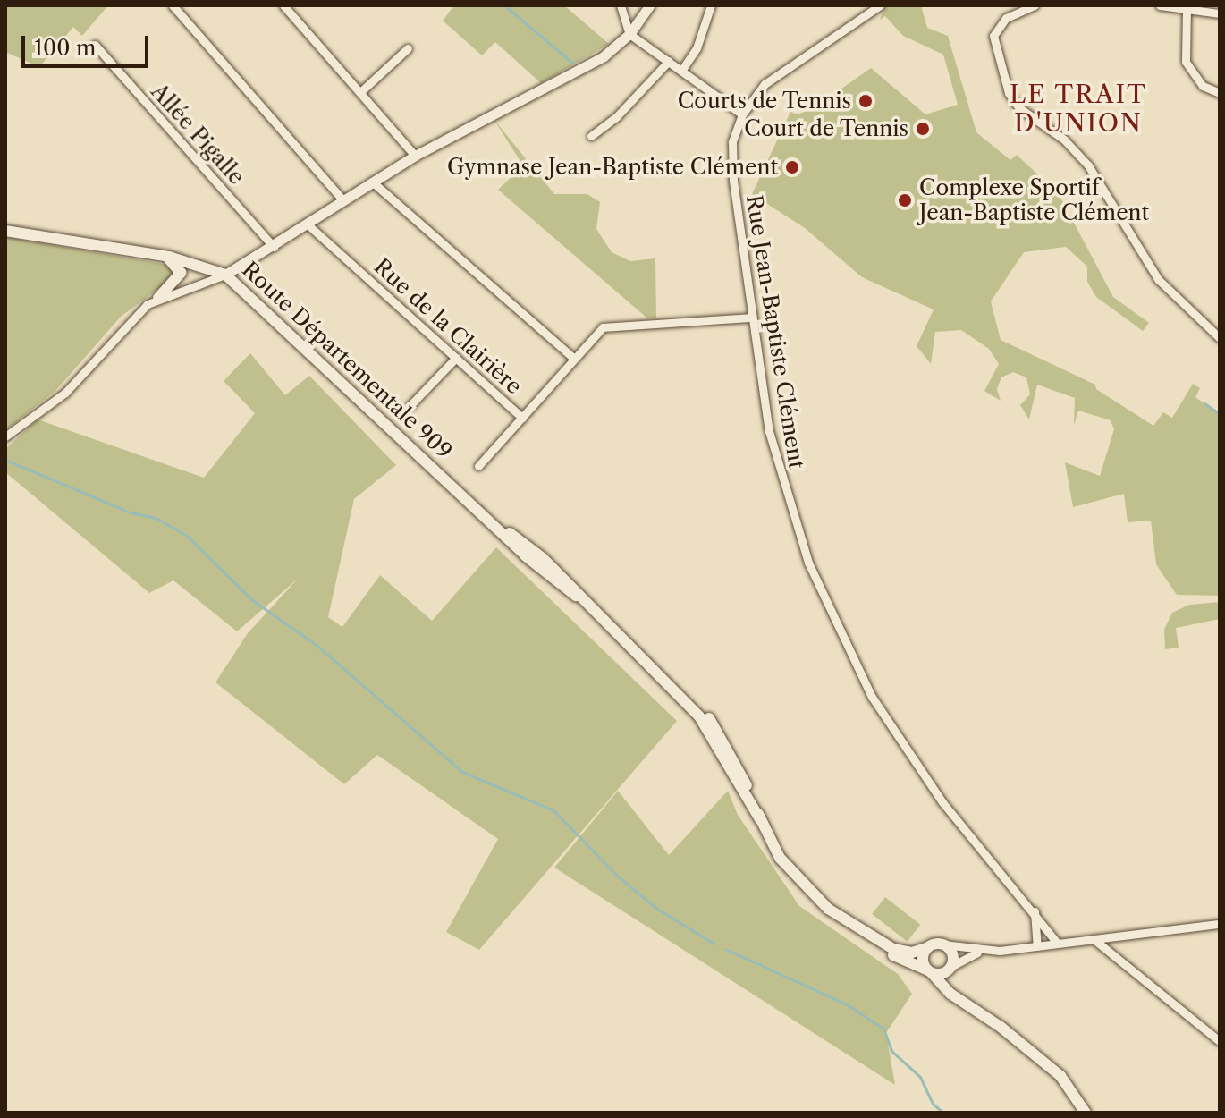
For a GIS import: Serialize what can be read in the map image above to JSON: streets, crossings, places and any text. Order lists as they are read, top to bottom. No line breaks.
{"streets":{"main road":["Route Départementale 909"],"street":["Allée Pigalle","Rue de la Clairière","Rue Jean-Baptiste Clément"]},"crossings":[["Rue de la Clairière","Rue Jean-Baptiste Clément"]],"districts":["LE TRAIT D'UNION"],"places":["Courts de Tennis","Court de Tennis","Gymnase Jean-Baptiste Clément","Complexe Sportif Jean-Baptiste Clément"],"scale_bar":"100 m"}
